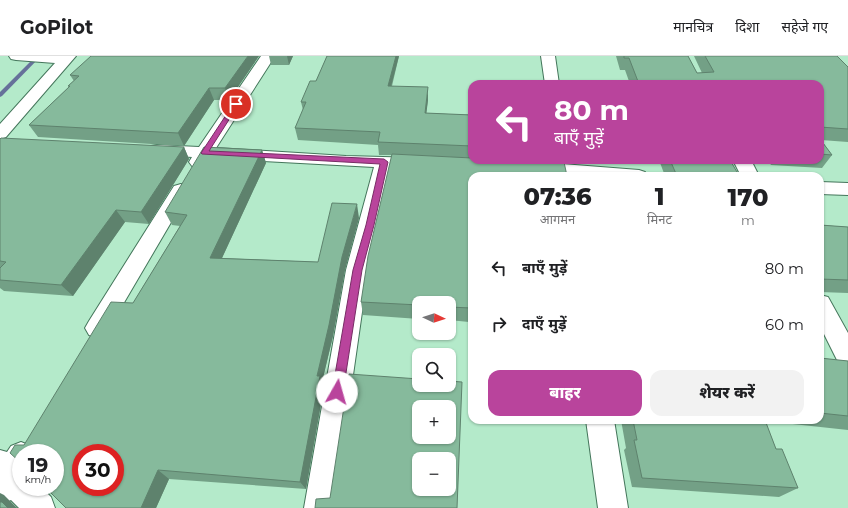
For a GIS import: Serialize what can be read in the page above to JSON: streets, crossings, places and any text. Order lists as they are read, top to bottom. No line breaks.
{"north":"right","page":{"header":"GoPilot","nav":["मानचित्र","दिशा","सहेजे गए"],"turn":["80 m","बाएँ मुड़ें"],"eta":["07:36","आगमन","1","मिनट","170","m"],"list":[{"name":"बाएँ मुड़ें","value":"80 m"},{"name":"दाएँ मुड़ें","value":"60 m"}],"map_buttons":["+","−"],"buttons":["बाहर","शेयर करें"],"speed":"19 km/h","limit":"30"}}
